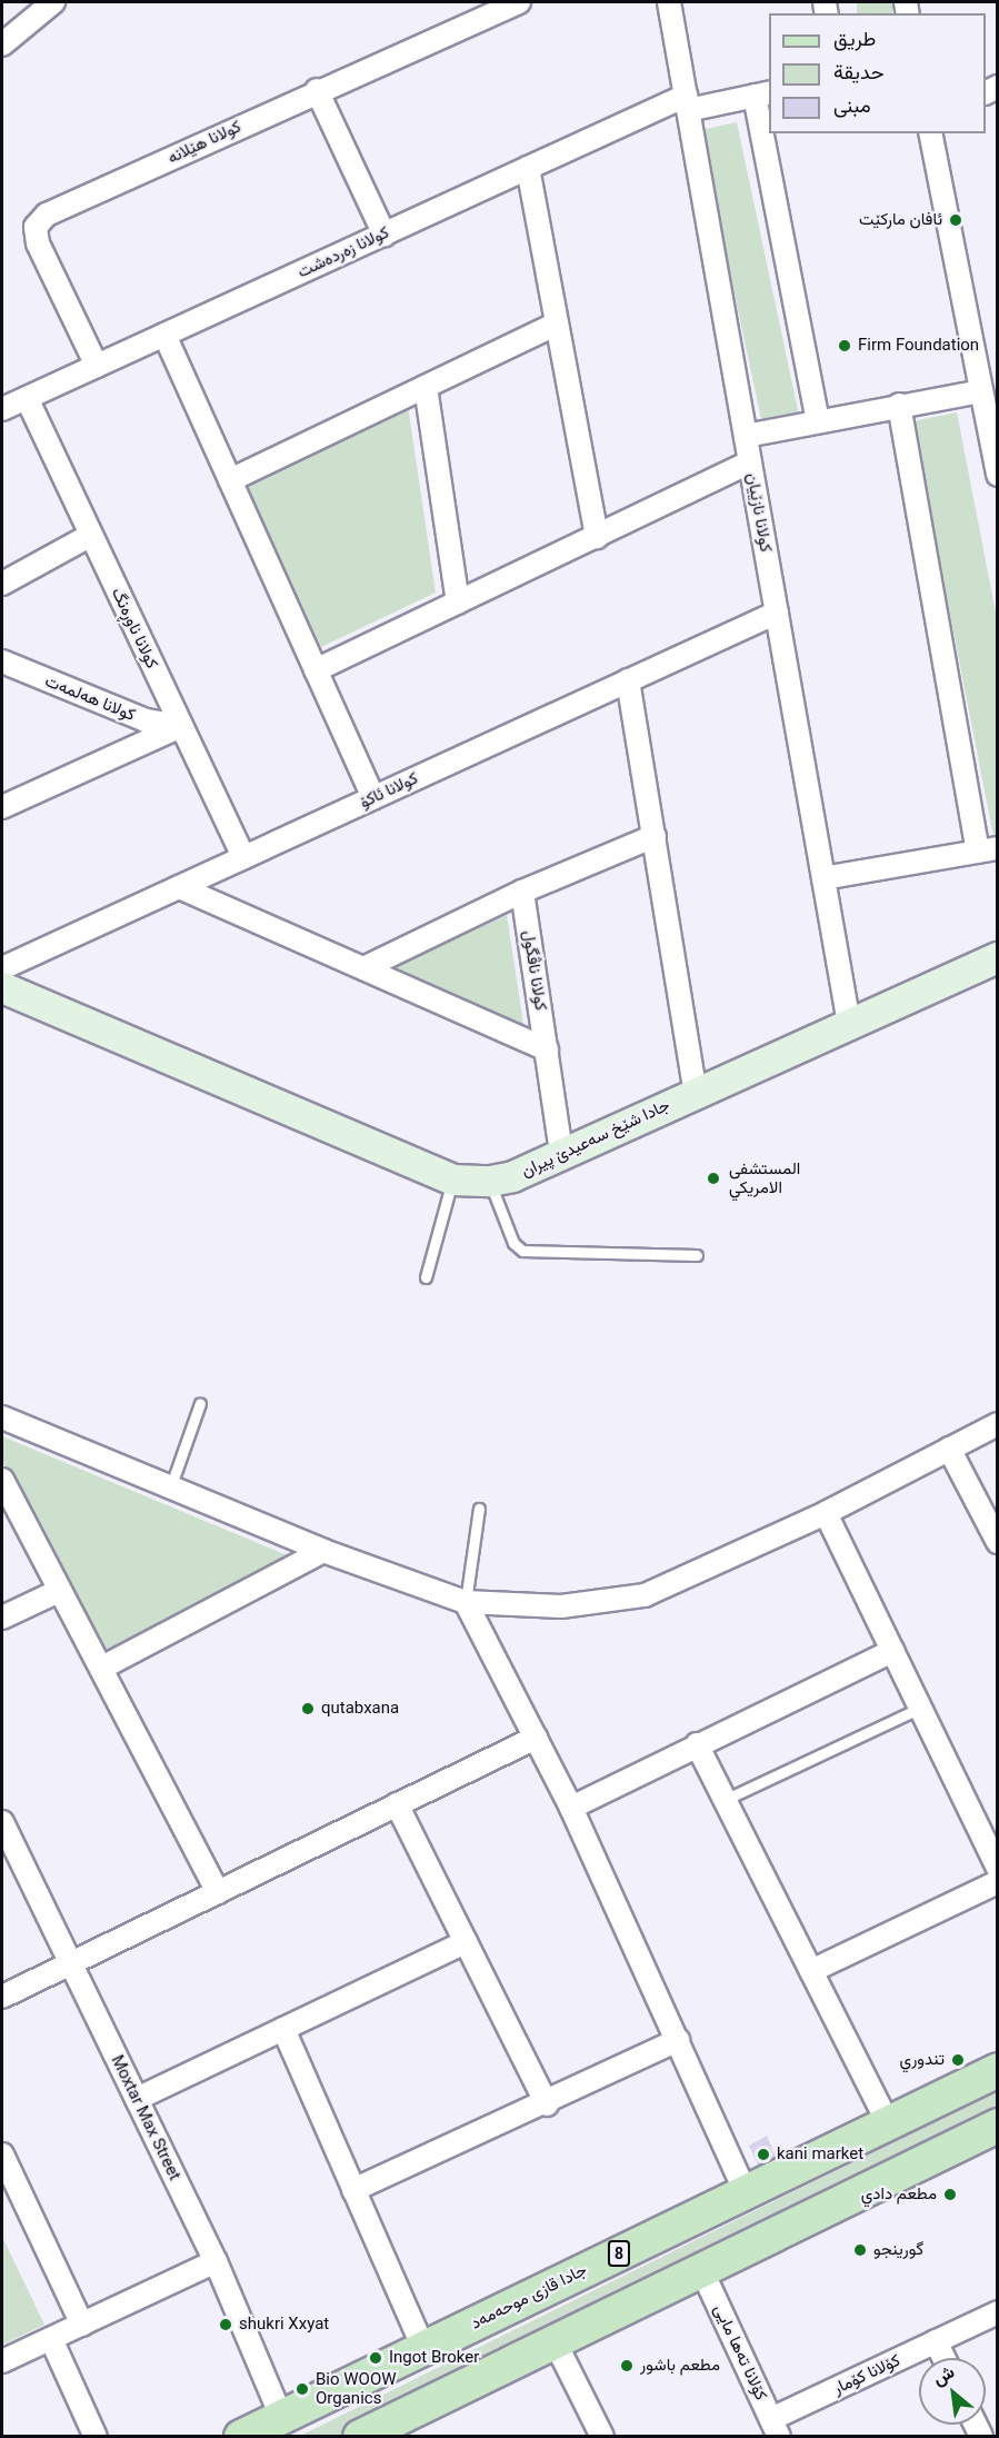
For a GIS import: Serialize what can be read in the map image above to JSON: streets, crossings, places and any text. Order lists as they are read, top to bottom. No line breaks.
{"streets":{"main road":["8","جادا قازی موحەمەد"],"street":["کولانا هێلانە","کولانا زەردەشت","کولانا نازێیان","کولانا ناوڕەنگ","کولانا هەلمەت","کولانا ئاکۆ","کولانا ناڤگول","جادا شێخ سەعیدێ پیران","Moxtar Max Street","کۆلانا تەها مایی","کۆلانا کۆمار"]},"crossings":[["کولانا هێلانە","کولانا زەردەشت"],["کولانا زەردەشت","کولانا نازێیان"],["کولانا زەردەشت","کولانا ناوڕەنگ"],["کولانا نازێیان","کولانا ئاکۆ"],["کولانا نازێیان","جادا شێخ سەعیدێ پیران"],["کولانا ناوڕەنگ","کولانا هەلمەت"],["کولانا ناوڕەنگ","کولانا ئاکۆ"],["کولانا ناڤگول","جادا شێخ سەعیدێ پیران"],["Moxtar Max Street","جادا قازی موحەمەد"],["کۆلانا تەها مایی","کۆلانا کۆمار"]],"places":["ئافان مارکێت","Firm Foundation","المستشفى الامريكي","qutabxana","تندوري","kani market","مطعم دادي","گورينجو","shukri Xxyat","Ingot Broker","مطعم باشور","Bio WOOW Organics"],"legend":["طريق","حديقة","مبنى"],"north":"top left"}
